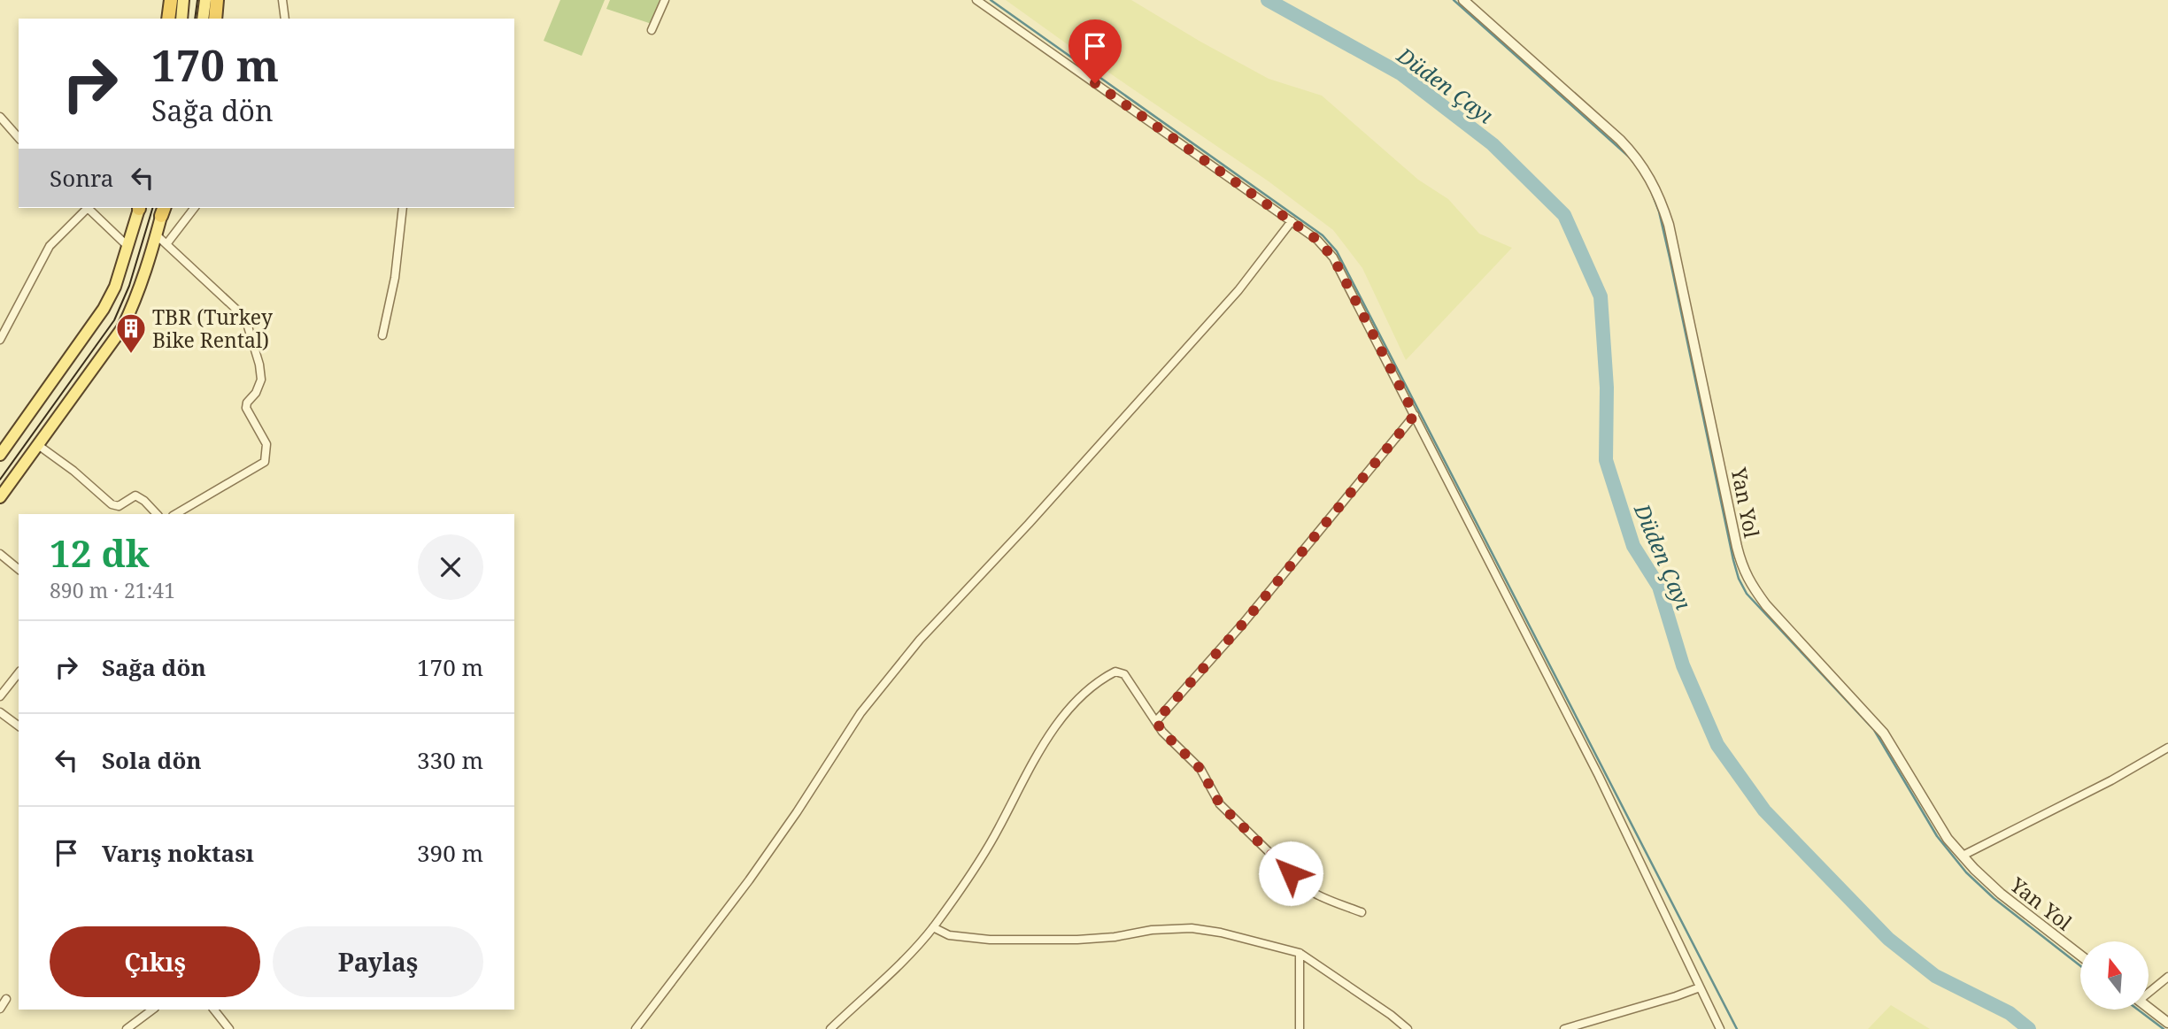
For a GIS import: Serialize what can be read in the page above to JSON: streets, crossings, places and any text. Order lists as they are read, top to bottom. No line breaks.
{"streets":{"street":["Yan Yol"]},"water":["Düden Çayı"],"places":{"building":["TBR (Turkey Bike Rental)"]},"north":"top","page":{"turn":["170 m","Sağa dön"],"then":"Sonra","heading":["12 dk","890 m · 21:41"],"list":[{"name":"Sağa dön","value":"170 m"},{"name":"Sola dön","value":"330 m"},{"name":"Varış noktası","value":"390 m"}],"buttons":["Çıkış","Paylaş"]}}
